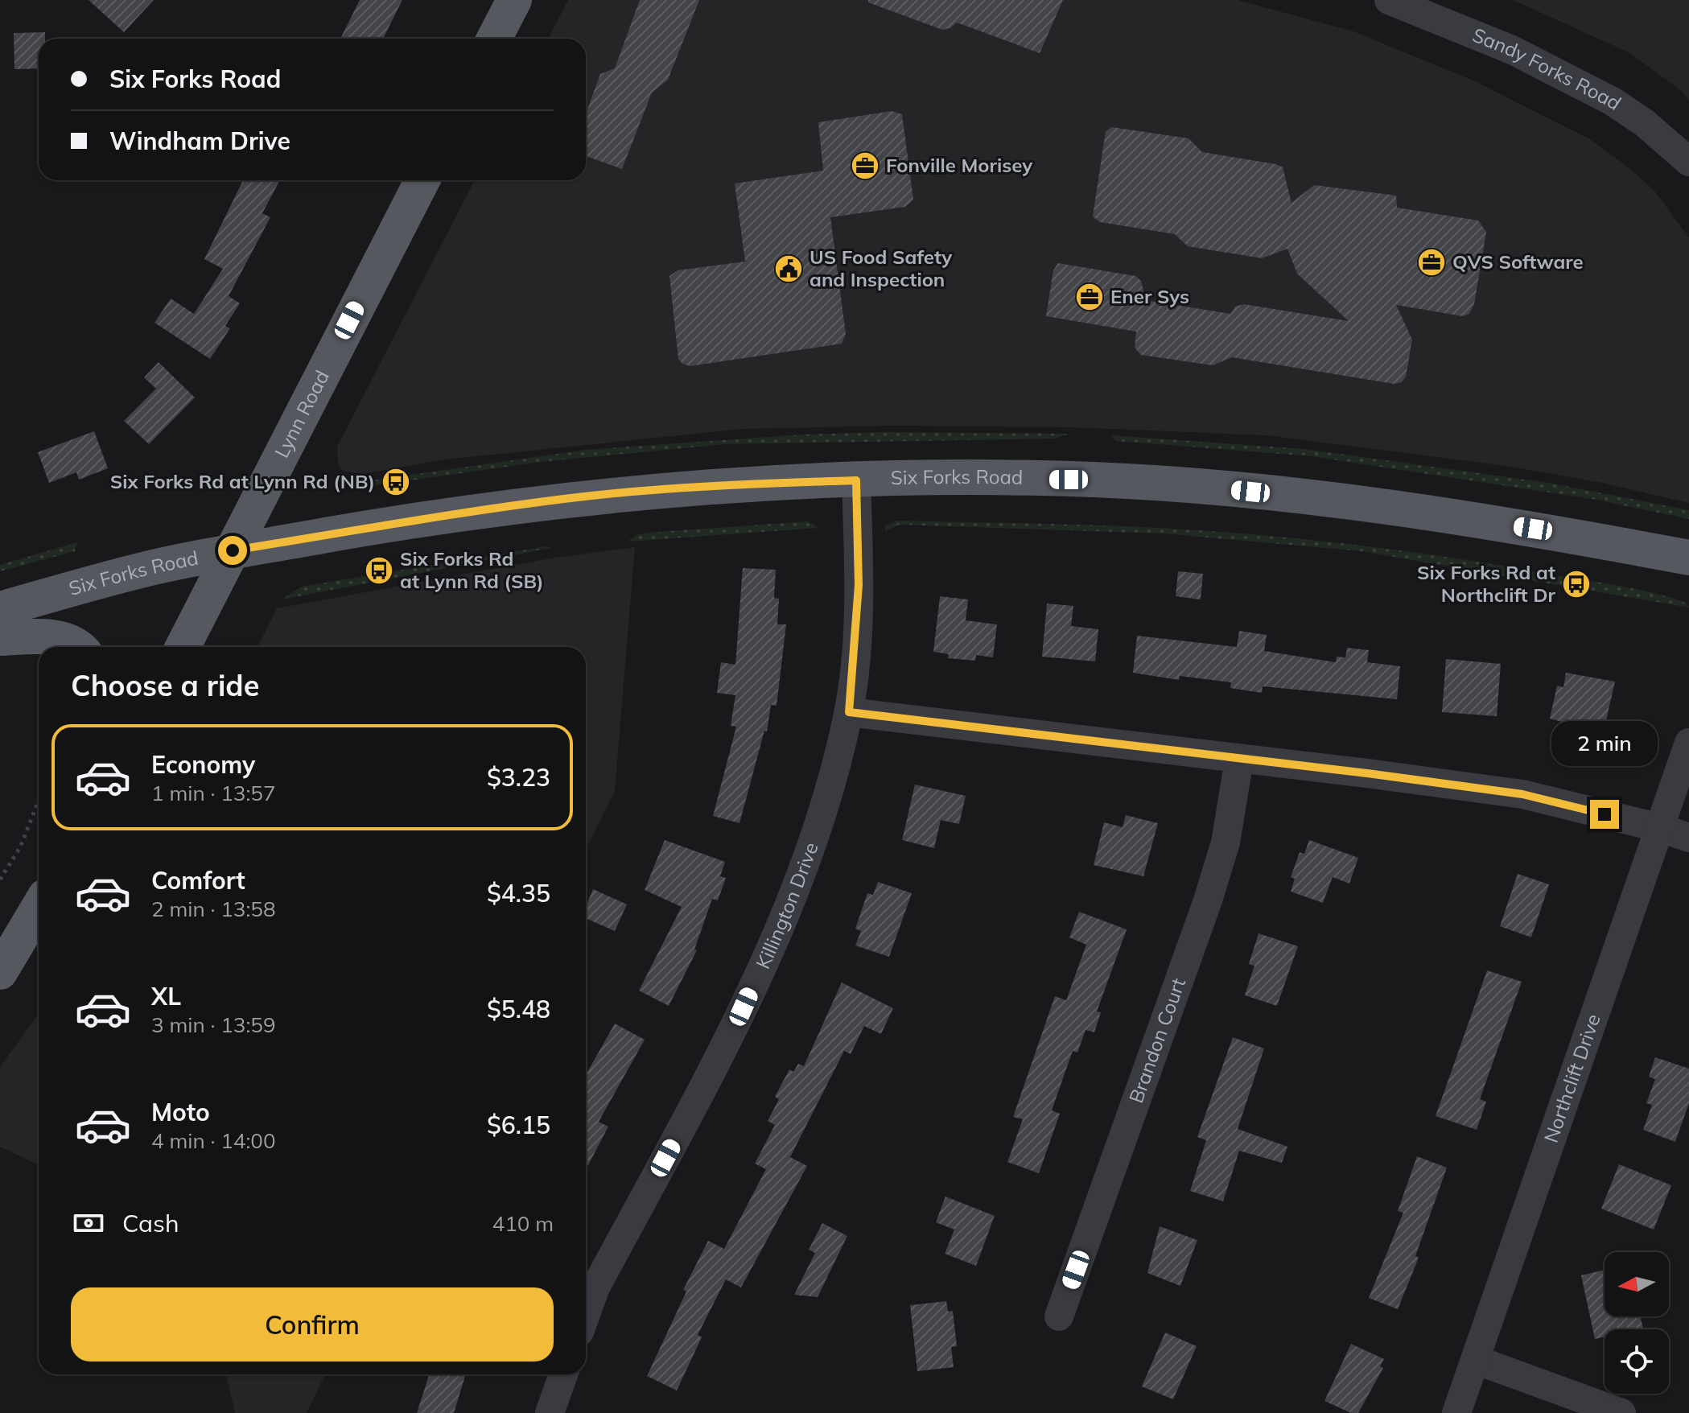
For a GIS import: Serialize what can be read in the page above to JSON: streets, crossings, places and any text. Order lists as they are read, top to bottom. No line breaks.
{"streets":{"main road":["Lynn Road","Six Forks Road"],"street":["Sandy Forks Road","Killington Drive","Brandon Court","Northclift Drive"]},"crossings":[["Lynn Road","Six Forks Road"],["Six Forks Road","Killington Drive"]],"places":{"office":["Fonville Morisey","QVS Software","Ener Sys"],"public building":["US Food Safety and Inspection"],"bus stop":["Six Forks Rd at Lynn Rd (NB)","Six Forks Rd at Lynn Rd (SB)","Six Forks Rd at Northclift Dr"]},"north":"left","page":{"banner":["Six Forks Road","Windham Drive"],"heading":"Choose a ride","bubble":"2 min","list":[{"name":"Economy","note":"1 min · 13:57","value":"$3.23"},{"name":"Comfort","note":"2 min · 13:58","value":"$4.35"},{"name":"XL","note":"3 min · 13:59","value":"$5.48"},{"name":"Moto","note":"4 min · 14:00","value":"$6.15"}],"pay":["Cash","410 m"],"buttons":"Confirm"}}
